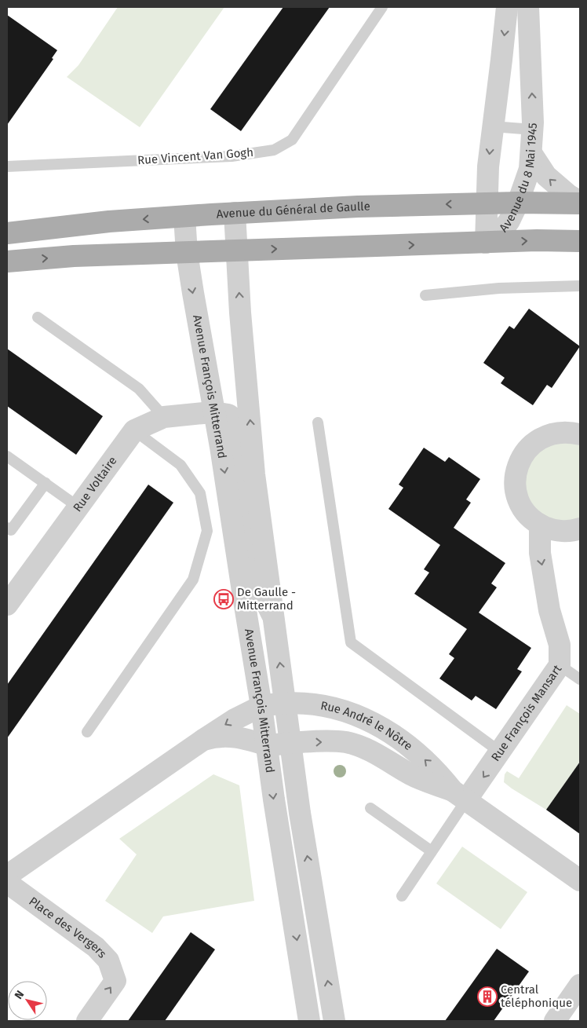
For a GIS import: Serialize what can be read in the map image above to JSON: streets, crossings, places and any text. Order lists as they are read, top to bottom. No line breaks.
{"streets":{"main road":["Avenue du Général de Gaulle"],"street":["Avenue du 8 Mai 1945","Avenue François Mitterrand","Rue Voltaire","Rue François Mansart","Rue André le Nôtre","Place des Vergers"],"lane":["Rue Vincent Van Gogh"]},"crossings":[["Avenue du 8 Mai 1945","Avenue du Général de Gaulle"],["Avenue du Général de Gaulle","Avenue François Mitterrand"],["Avenue François Mitterrand","Rue Voltaire"],["Avenue François Mitterrand","Rue André le Nôtre"],["Rue François Mansart","Rue André le Nôtre"]],"one_way":["Rue François Mansart","Place des Vergers"],"places":{"bus stop":["De Gaulle - Mitterrand"],"building":["Central téléphonique"]},"north":"top left"}
